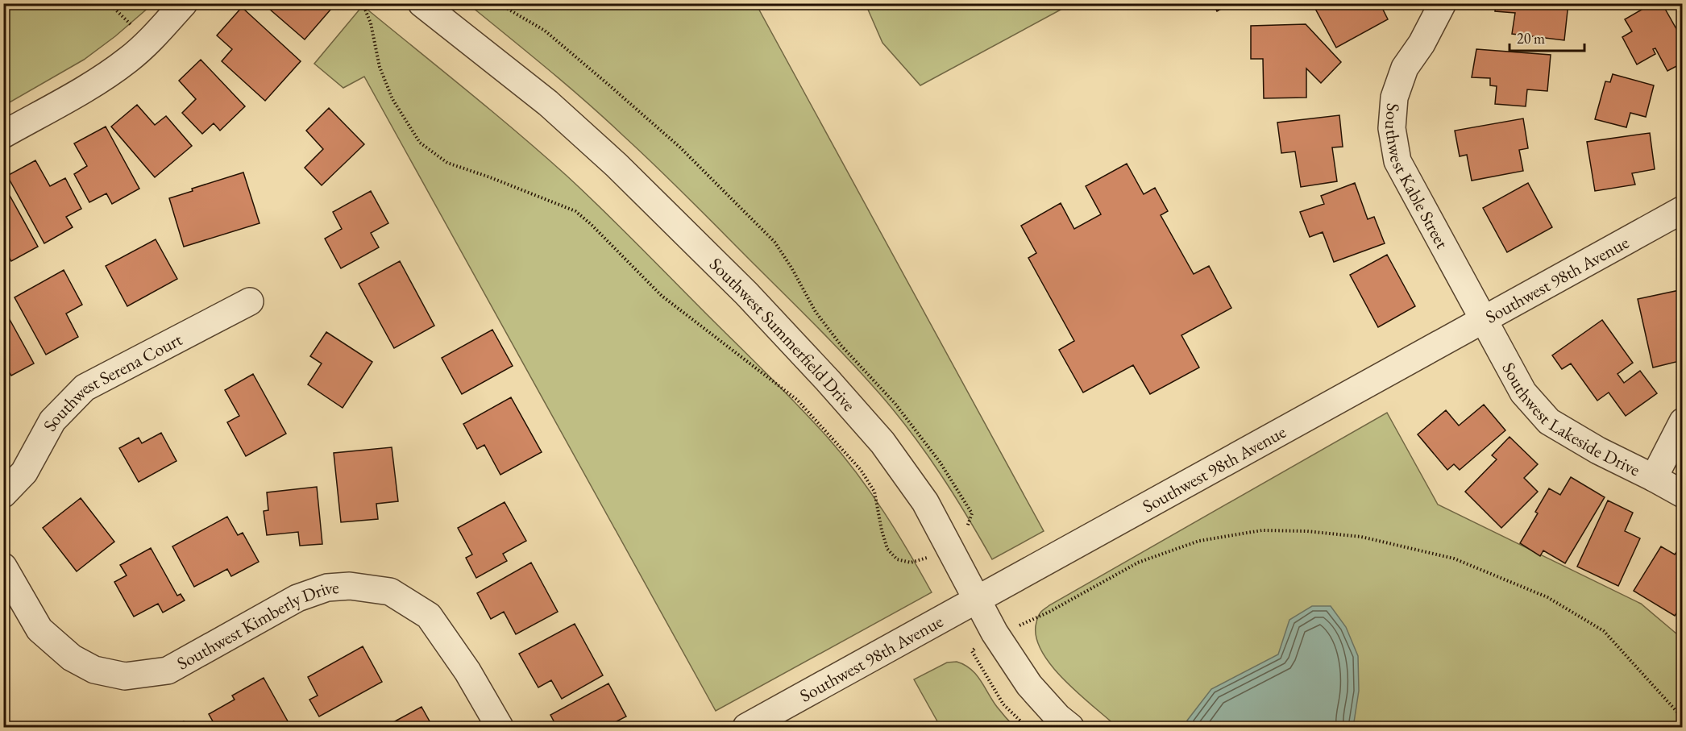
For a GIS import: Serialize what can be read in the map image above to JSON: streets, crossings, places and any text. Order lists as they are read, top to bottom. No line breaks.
{"streets":{"street":["Southwest Kable Street","Southwest 98th Avenue","Southwest Summerfield Drive","Southwest Serena Court","Southwest Lakeside Drive","Southwest Kimberly Drive"]},"crossings":[["Southwest Kable Street","Southwest 98th Avenue"],["Southwest Kable Street","Southwest Lakeside Drive"],["Southwest 98th Avenue","Southwest Summerfield Drive"],["Southwest 98th Avenue","Southwest Lakeside Drive"]],"scale_bar":"20 m"}
